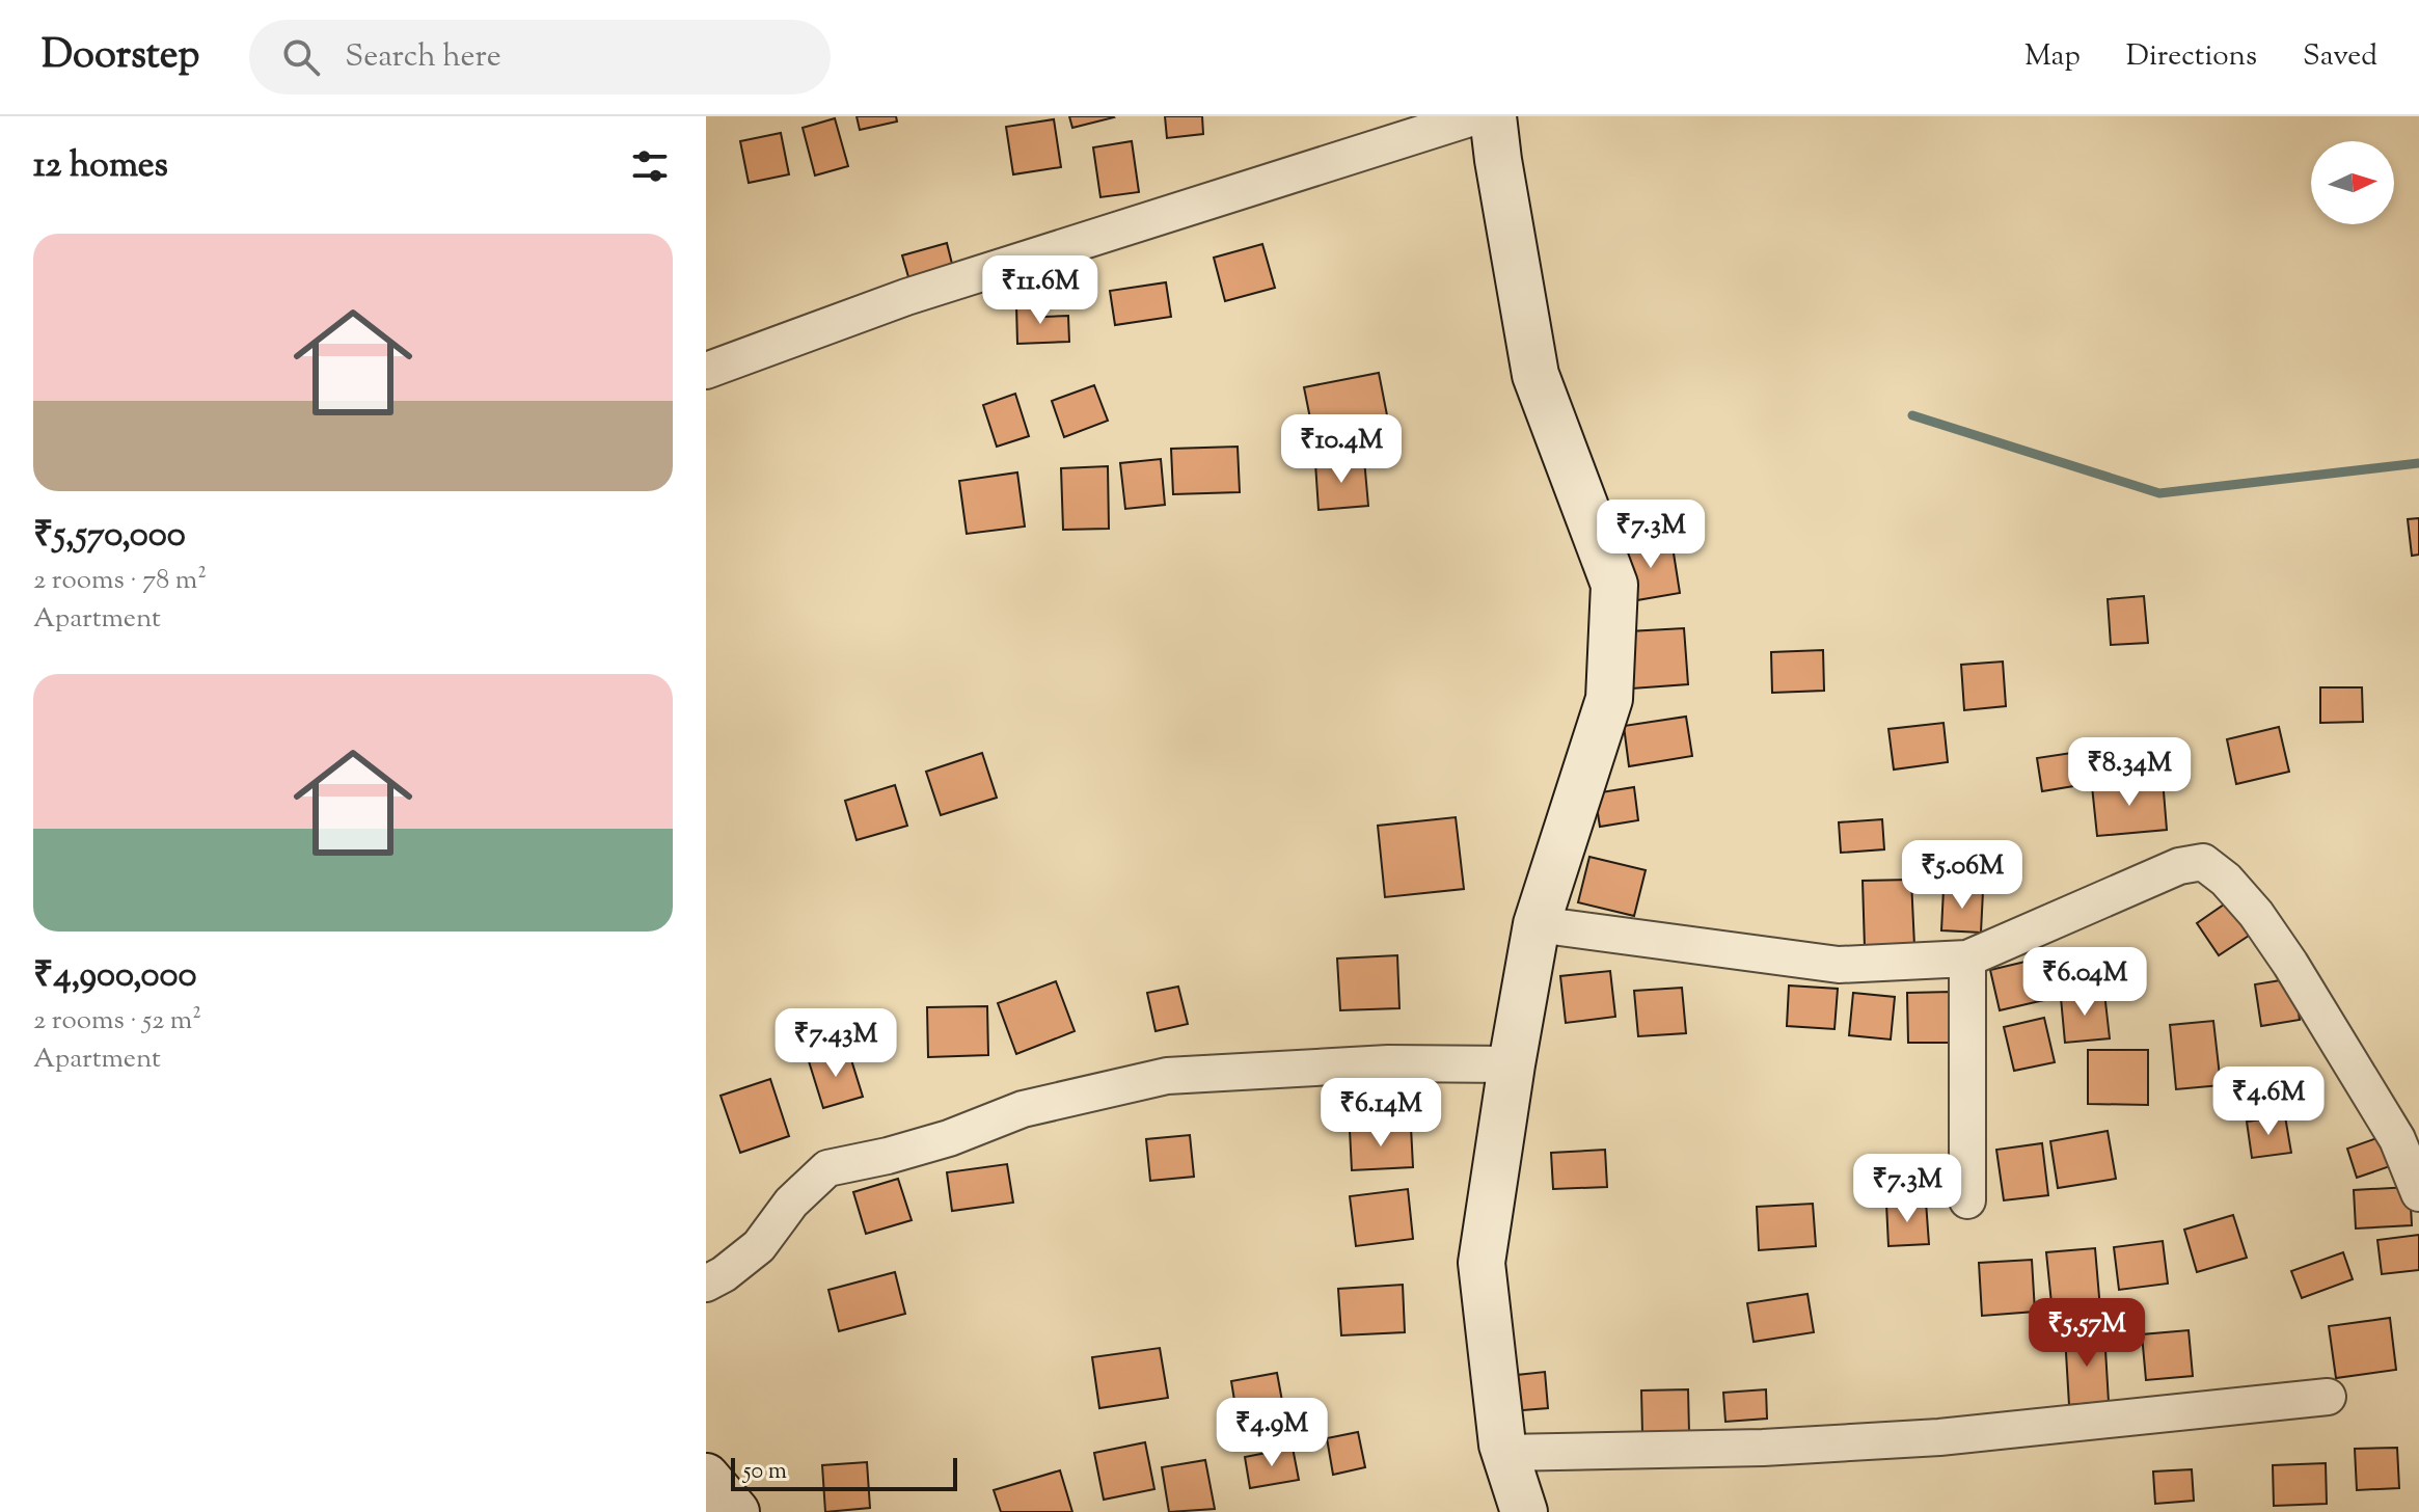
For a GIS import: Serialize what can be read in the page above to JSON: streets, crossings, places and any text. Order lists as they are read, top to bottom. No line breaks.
{"scale_bar":"50 m","north":"right","page":{"header":"Doorstep","search":"Search here","nav":["Map","Directions","Saved"],"heading":"12 homes","list":[{"name":"₹5,570,000","note":"2 rooms · 78 m² · Apartment"},{"name":"₹4,900,000","note":"2 rooms · 52 m² · Apartment"}],"price":["₹11.6M","₹10.4M","₹7.3M","₹8.34M","₹5.06M","₹6.04M","₹7.43M","₹4.6M","₹6.14M","₹7.3M","₹5.57M","₹4.9M"],"scale":"50 m"}}
